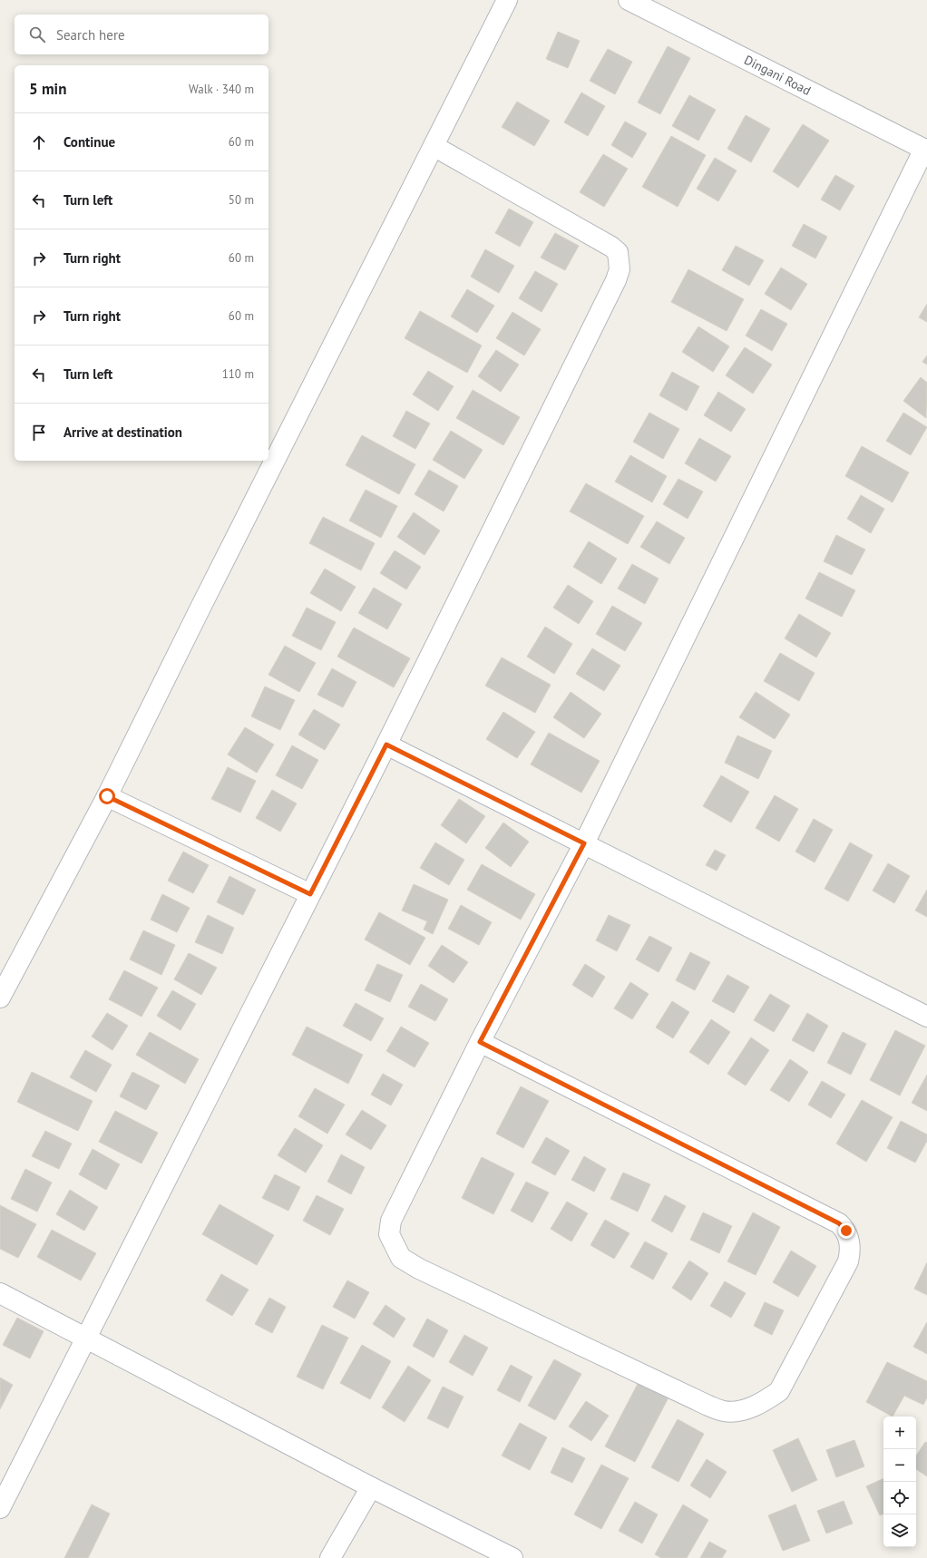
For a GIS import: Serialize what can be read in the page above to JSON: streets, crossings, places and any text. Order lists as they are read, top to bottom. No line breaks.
{"streets":{"street":["Dingani Road"]},"page":{"search":"Search here","heading":["5 min","Walk · 340 m"],"list":[["Continue","60 m"],["Turn left","50 m"],["Turn right","60 m"],["Turn right","60 m"],["Turn left","110 m"],"Arrive at destination"],"map_buttons":["+","−"]}}
